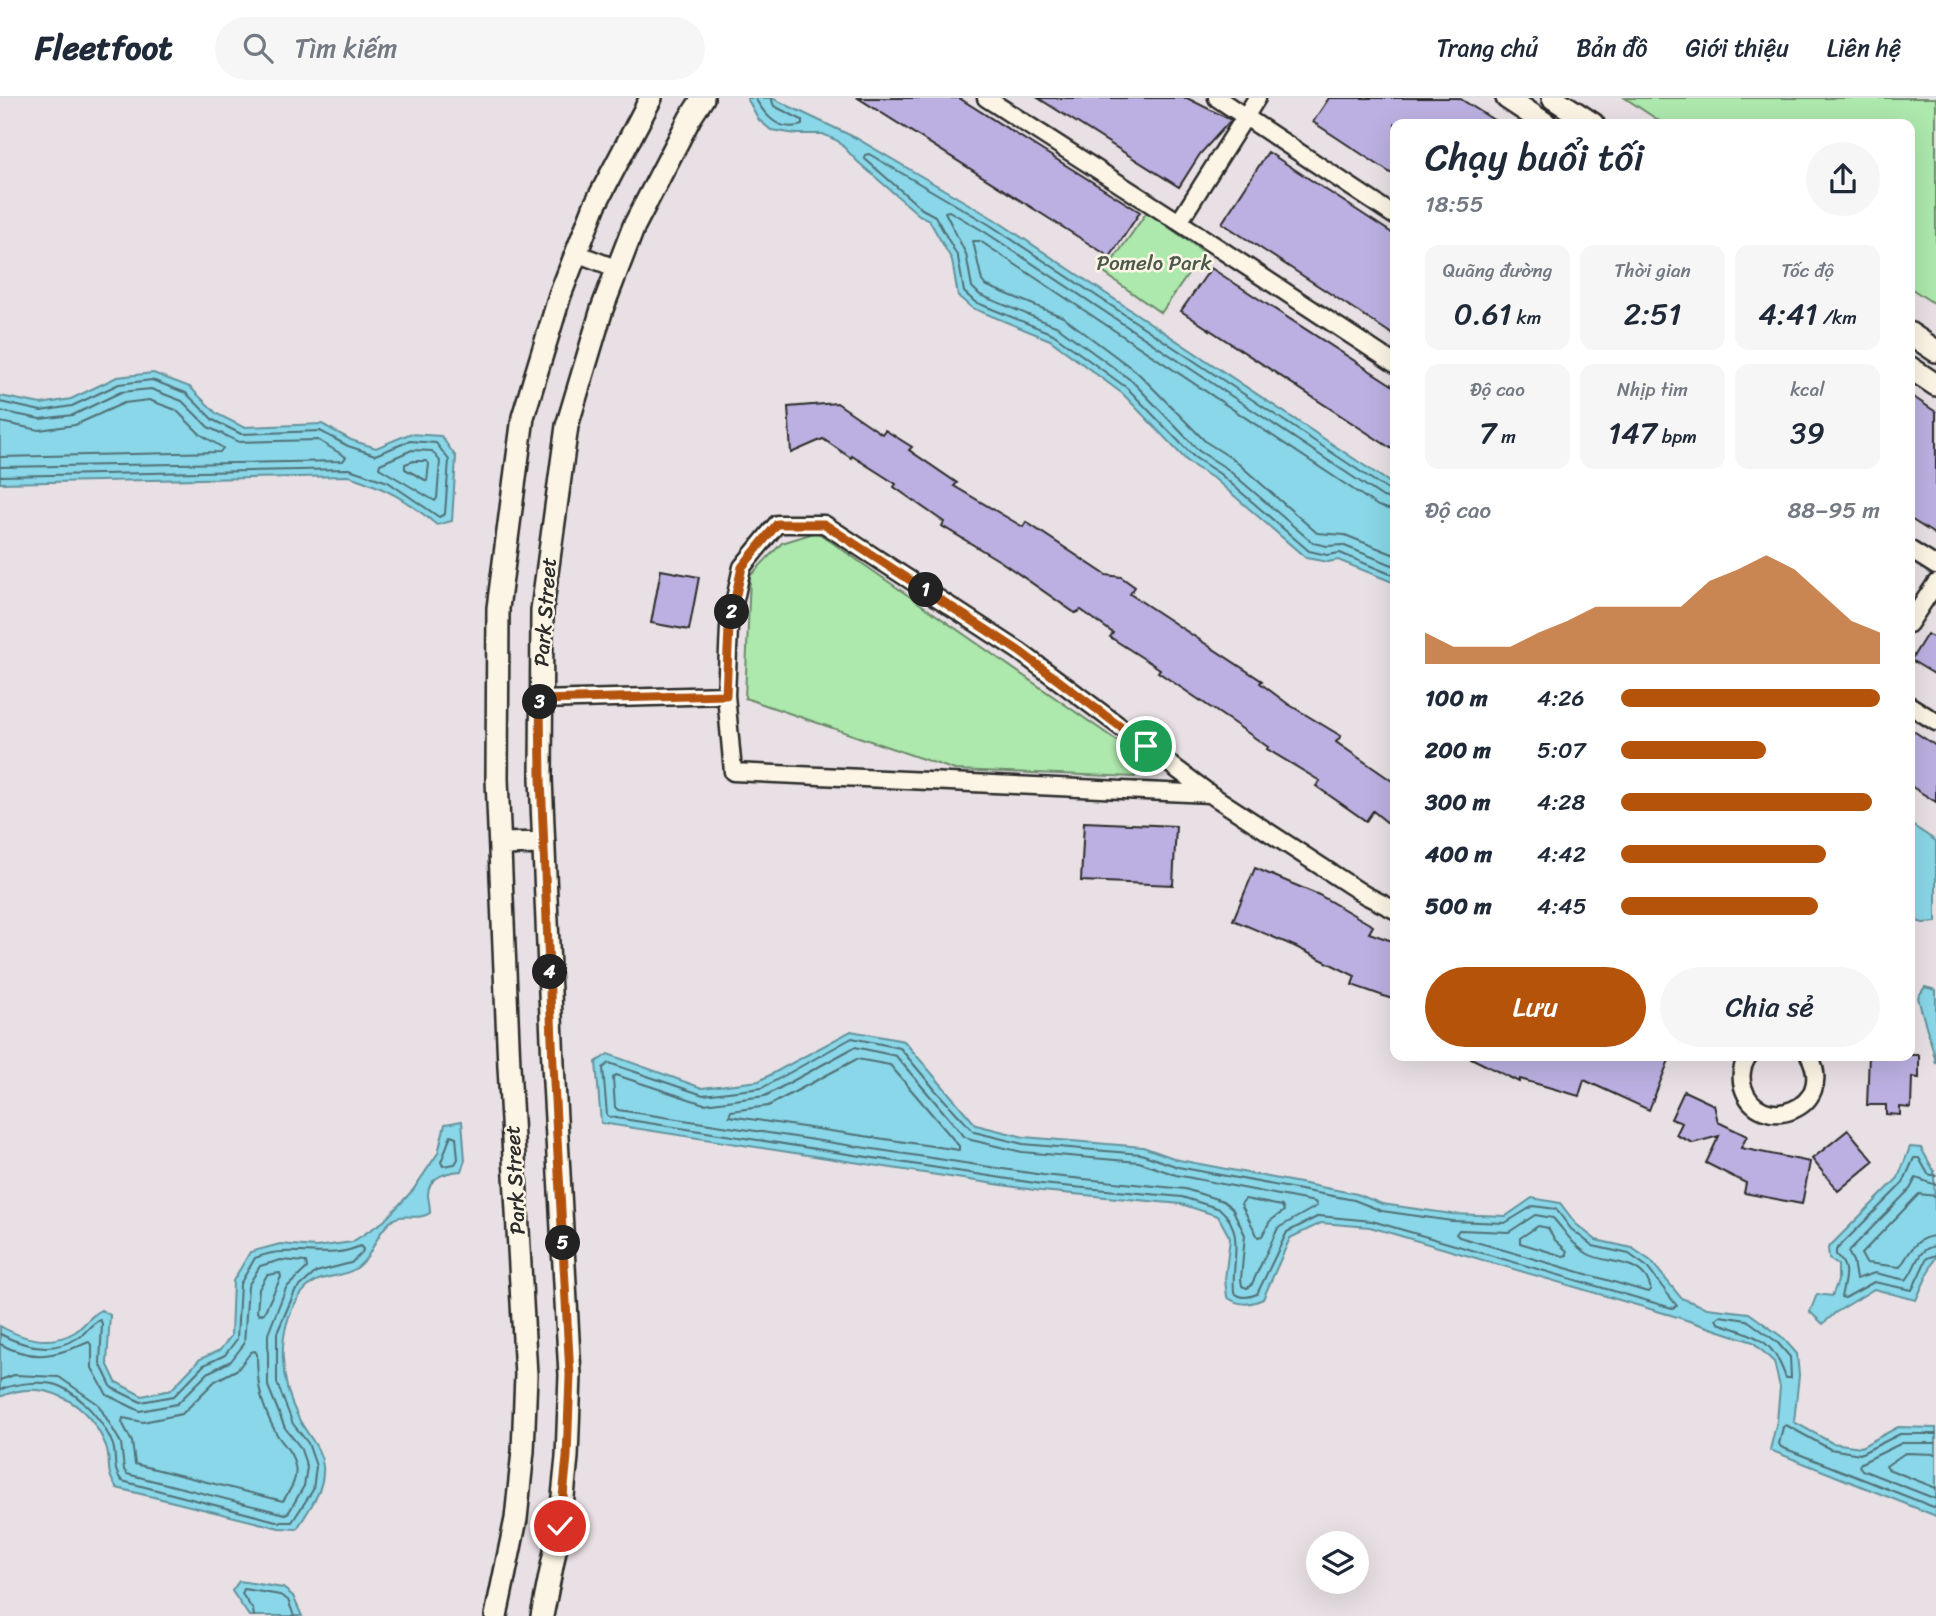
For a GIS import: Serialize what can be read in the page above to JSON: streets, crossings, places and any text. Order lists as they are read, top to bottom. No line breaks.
{"streets":{"street":["Park Street"]},"parks":["Pomelo Park"],"page":{"header":"Fleetfoot","search":"Tìm kiếm","nav":["Trang chủ","Bản đồ","Giới thiệu","Liên hệ"],"heading":["Chạy buổi tối","18:55"],"stats":[["Quãng đường","0.61 km"],["Thời gian","2:51"],["Tốc độ","4:41 /km"],["Độ cao","7 m"],["Nhịp tim","147 bpm"],["kcal","39"]],"chart":["Độ cao","88–95 m"],"pins":["1","2","3","4","5"],"list":[{"name":"100 m","note":"4:26"},{"name":"200 m","note":"5:07"},{"name":"300 m","note":"4:28"},{"name":"400 m","note":"4:42"},{"name":"500 m","note":"4:45"}],"buttons":["Lưu","Chia sẻ"]}}
